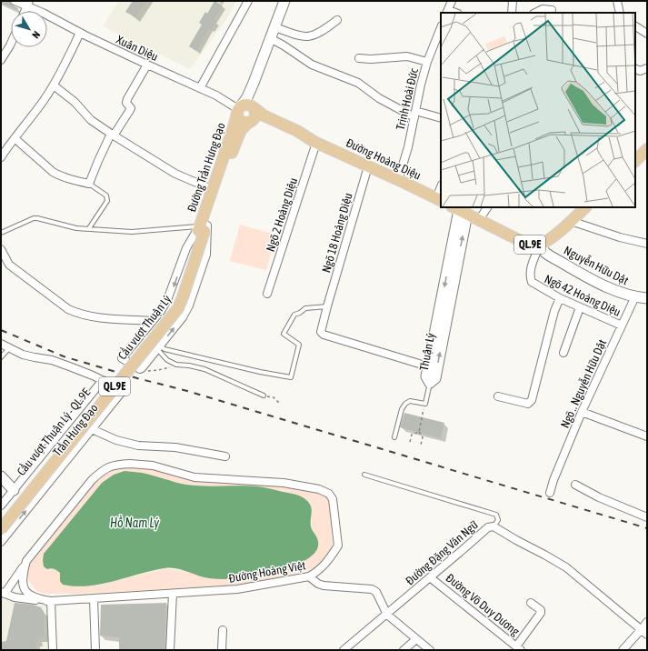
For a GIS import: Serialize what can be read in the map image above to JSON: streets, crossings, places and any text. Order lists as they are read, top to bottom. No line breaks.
{"streets":{"main road":["Đường Hoàng Diệu","Đường Trần Hưng Đạo","QL.9E","Cầu vượt Thuận Lý","Cầu vượt Thuận Lý - QL.9E"],"street":["Xuân Diệu","Trịnh Hoài Đức","Ngõ 2 Hoàng Diệu","Ngõ 18 Hoàng Diệu","Nguyễn Hữu Dật","Ngõ 42 Hoàng Diệu","Thuận Lý","Ngõ .. Nguyễn Hữu Dật","Trần Hưng Đạo","Đường Đặng Văn Ngữ","Đường Hoàng Việt","Đường Võ Duy Dương"]},"crossings":[["Xuân Diệu","Đường Hoàng Diệu"],["Xuân Diệu","Đường Trần Hưng Đạo"],["Xuân Diệu","QL.9E"],["Trịnh Hoài Đức","Đường Hoàng Diệu"],["Đường Hoàng Diệu","Đường Trần Hưng Đạo"],["Đường Hoàng Diệu","Ngõ 2 Hoàng Diệu"],["Đường Hoàng Diệu","Ngõ 18 Hoàng Diệu"],["Đường Hoàng Diệu","QL.9E"],["Đường Trần Hưng Đạo","QL.9E"],["Đường Trần Hưng Đạo","Cầu vượt Thuận Lý"],["Đường Trần Hưng Đạo","Cầu vượt Thuận Lý - QL.9E"],["Ngõ 18 Hoàng Diệu","Thuận Lý"],["QL.9E","Nguyễn Hữu Dật"],["QL.9E","Ngõ 42 Hoàng Diệu"],["QL.9E","Cầu vượt Thuận Lý"],["QL.9E","Thuận Lý"],["QL.9E","Cầu vượt Thuận Lý - QL.9E"],["Nguyễn Hữu Dật","Ngõ 42 Hoàng Diệu"],["Nguyễn Hữu Dật","Ngõ .. Nguyễn Hữu Dật"],["Ngõ 42 Hoàng Diệu","Ngõ .. Nguyễn Hữu Dật"],["Cầu vượt Thuận Lý","Cầu vượt Thuận Lý - QL.9E"],["Đường Đặng Văn Ngữ","Đường Võ Duy Dương"]],"water":["Hồ Nam Lý"],"north":"bottom right"}
